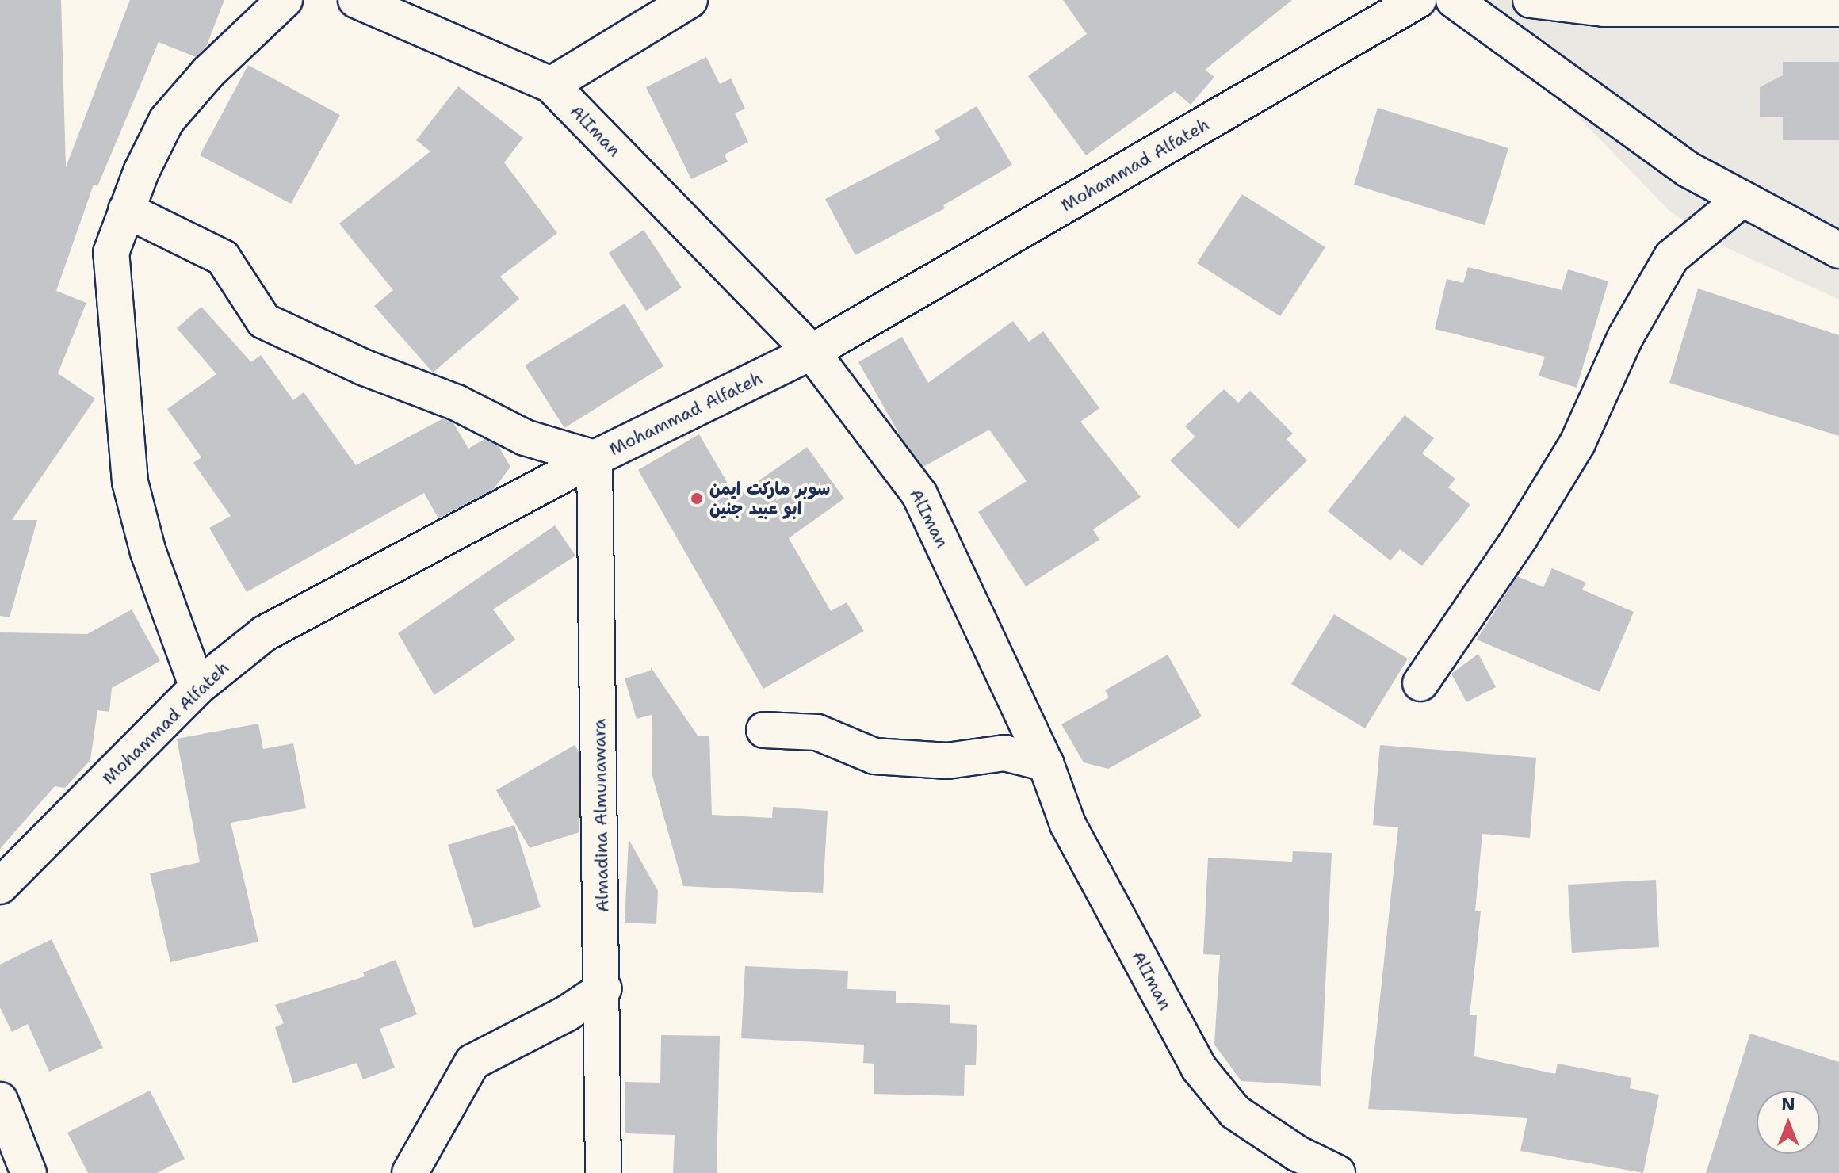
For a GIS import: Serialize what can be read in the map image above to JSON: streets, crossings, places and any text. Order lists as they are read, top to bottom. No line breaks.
{"streets":{"street":["AlIman","Mohammad Alfateh","Almadina Almunawara"]},"crossings":[["AlIman","Mohammad Alfateh"],["Mohammad Alfateh","Almadina Almunawara"]],"places":["سوبر ماركت ايمن ابو عبيد جنين"],"north":"top"}
